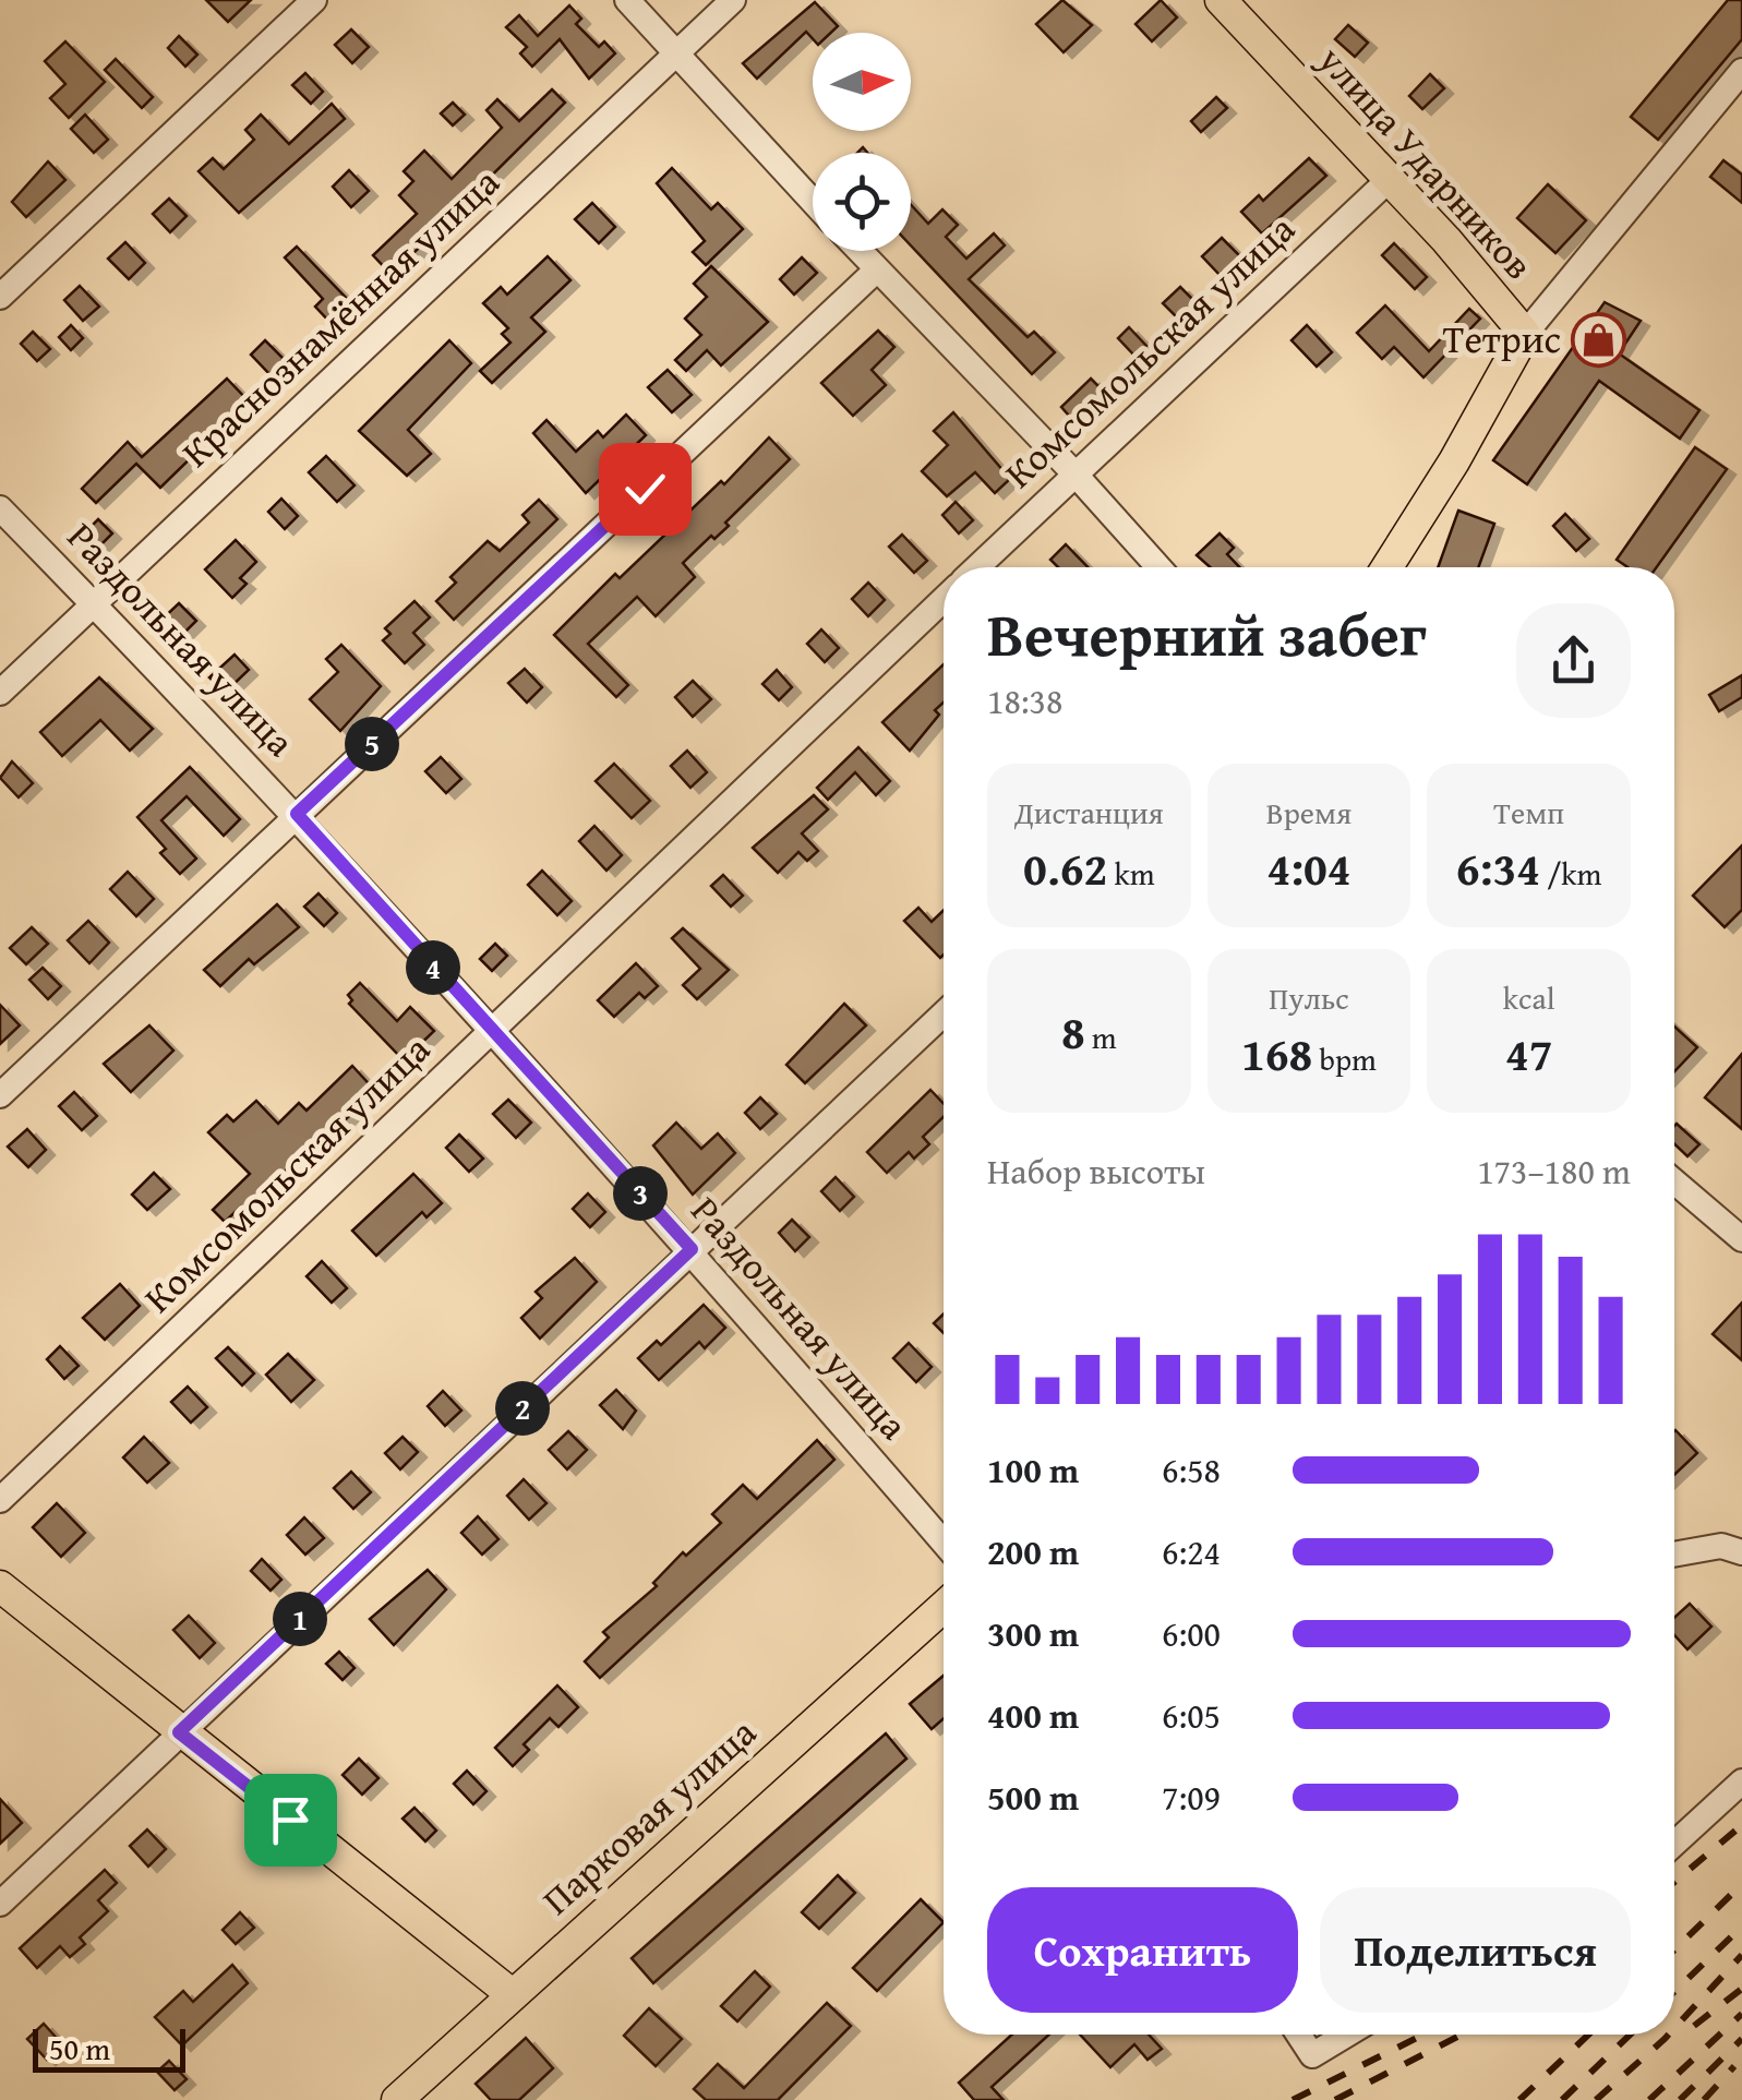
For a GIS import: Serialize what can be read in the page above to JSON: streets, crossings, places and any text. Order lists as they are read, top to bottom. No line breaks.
{"streets":{"main road":["улица Ударников","Парковая улица"],"street":["Краснознамённая улица","Комсомольская улица","Раздольная улица"]},"crossings":[["улица Ударников","Комсомольская улица"],["Краснознамённая улица","Раздольная улица"],["Комсомольская улица","Раздольная улица"]],"places":{"shop":["Тетрис"]},"scale_bar":"50 m","north":"right","page":{"heading":["Вечерний забег","18:38"],"pins":["5","4","3","2","1"],"stats":[["Дистанция","0.62 km"],["Время","4:04"],["Темп","6:34 /km"],["8 m"],["Пульс","168 bpm"],["kcal","47"]],"chart":["Набор высоты","173–180 m"],"list":[{"name":"100 m","note":"6:58"},{"name":"200 m","note":"6:24"},{"name":"300 m","note":"6:00"},{"name":"400 m","note":"6:05"},{"name":"500 m","note":"7:09"}],"buttons":["Сохранить","Поделиться"],"scale":"50 m"}}
